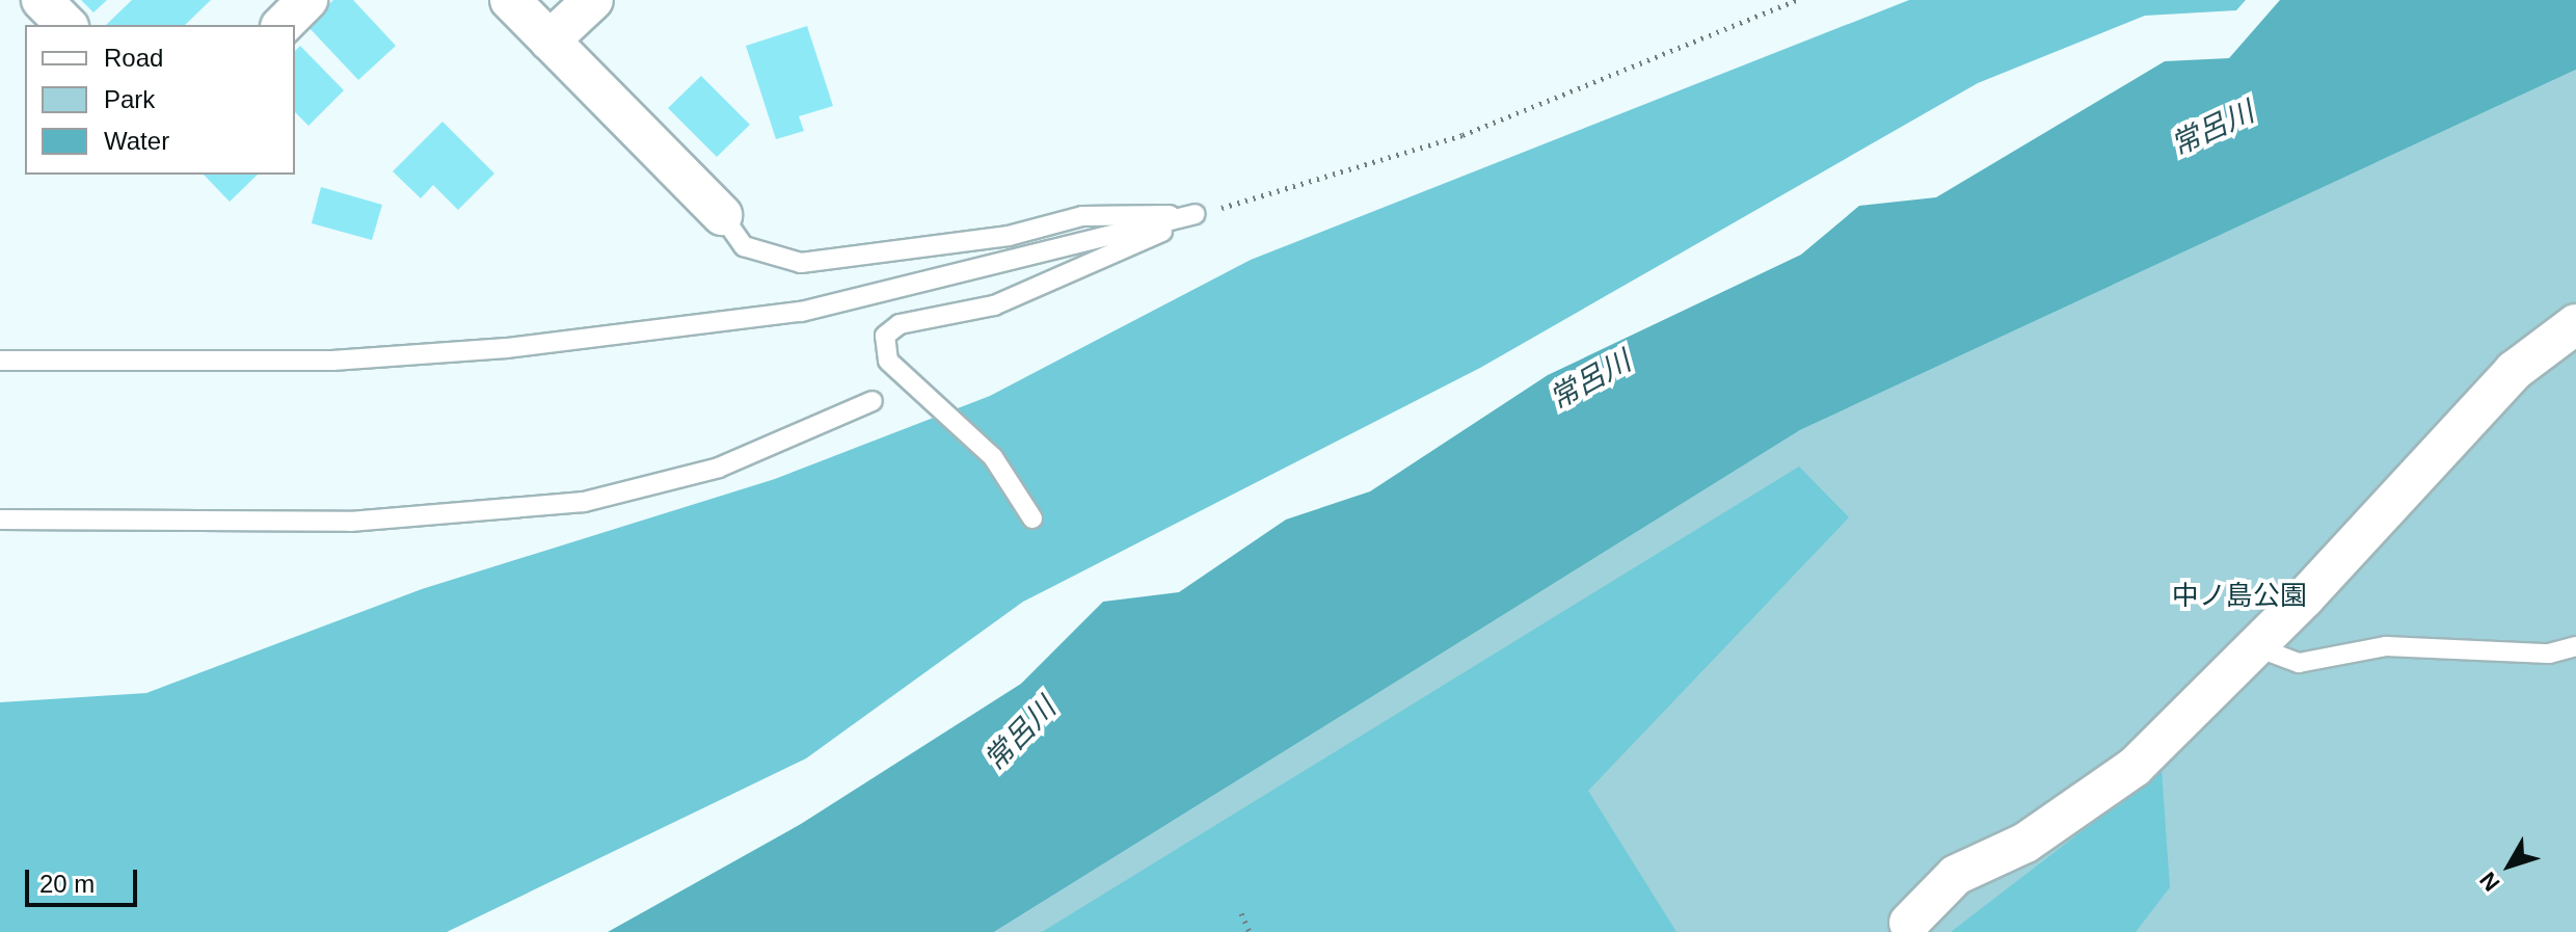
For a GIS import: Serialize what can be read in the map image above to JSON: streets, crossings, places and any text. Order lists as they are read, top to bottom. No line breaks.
{"water":["常呂川"],"parks":["中ノ島公園"],"legend":["Road","Park","Water"],"scale_bar":"20 m","north":"bottom left"}
